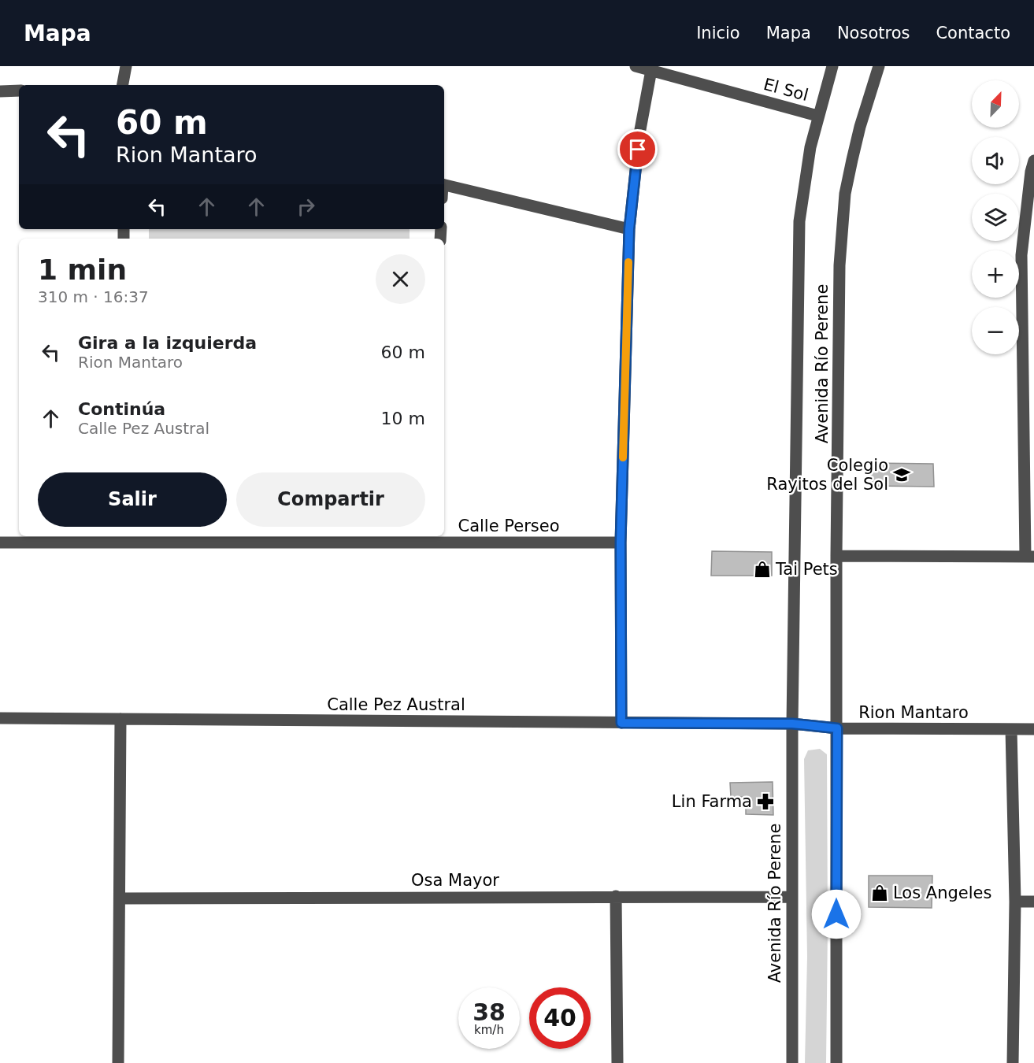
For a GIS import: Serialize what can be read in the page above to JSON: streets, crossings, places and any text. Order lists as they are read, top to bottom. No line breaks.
{"streets":{"street":["El Sol","Avenida Río Perene","Calle Perseo","Calle Pez Austral","Rion Mantaro","Osa Mayor"]},"crossings":[["El Sol","Avenida Río Perene"],["Avenida Río Perene","Calle Pez Austral"],["Avenida Río Perene","Rion Mantaro"],["Avenida Río Perene","Osa Mayor"],["Calle Pez Austral","Rion Mantaro"]],"places":{"school or university":["Colegio Rayitos del Sol"],"shop":["Tai Pets","Los Angeles"],"pharmacy":["Lin Farma"]},"north":"top right","page":{"header":"Mapa","nav":["Inicio","Mapa","Nosotros","Contacto"],"map_buttons":["+","−"],"turn":["60 m","Rion Mantaro"],"heading":["1 min","310 m · 16:37"],"list":[{"name":"Gira a la izquierda","note":"Rion Mantaro","value":"60 m"},{"name":"Continúa","note":"Calle Pez Austral","value":"10 m"}],"buttons":["Salir","Compartir"],"speed":"38 km/h","limit":"40"}}
